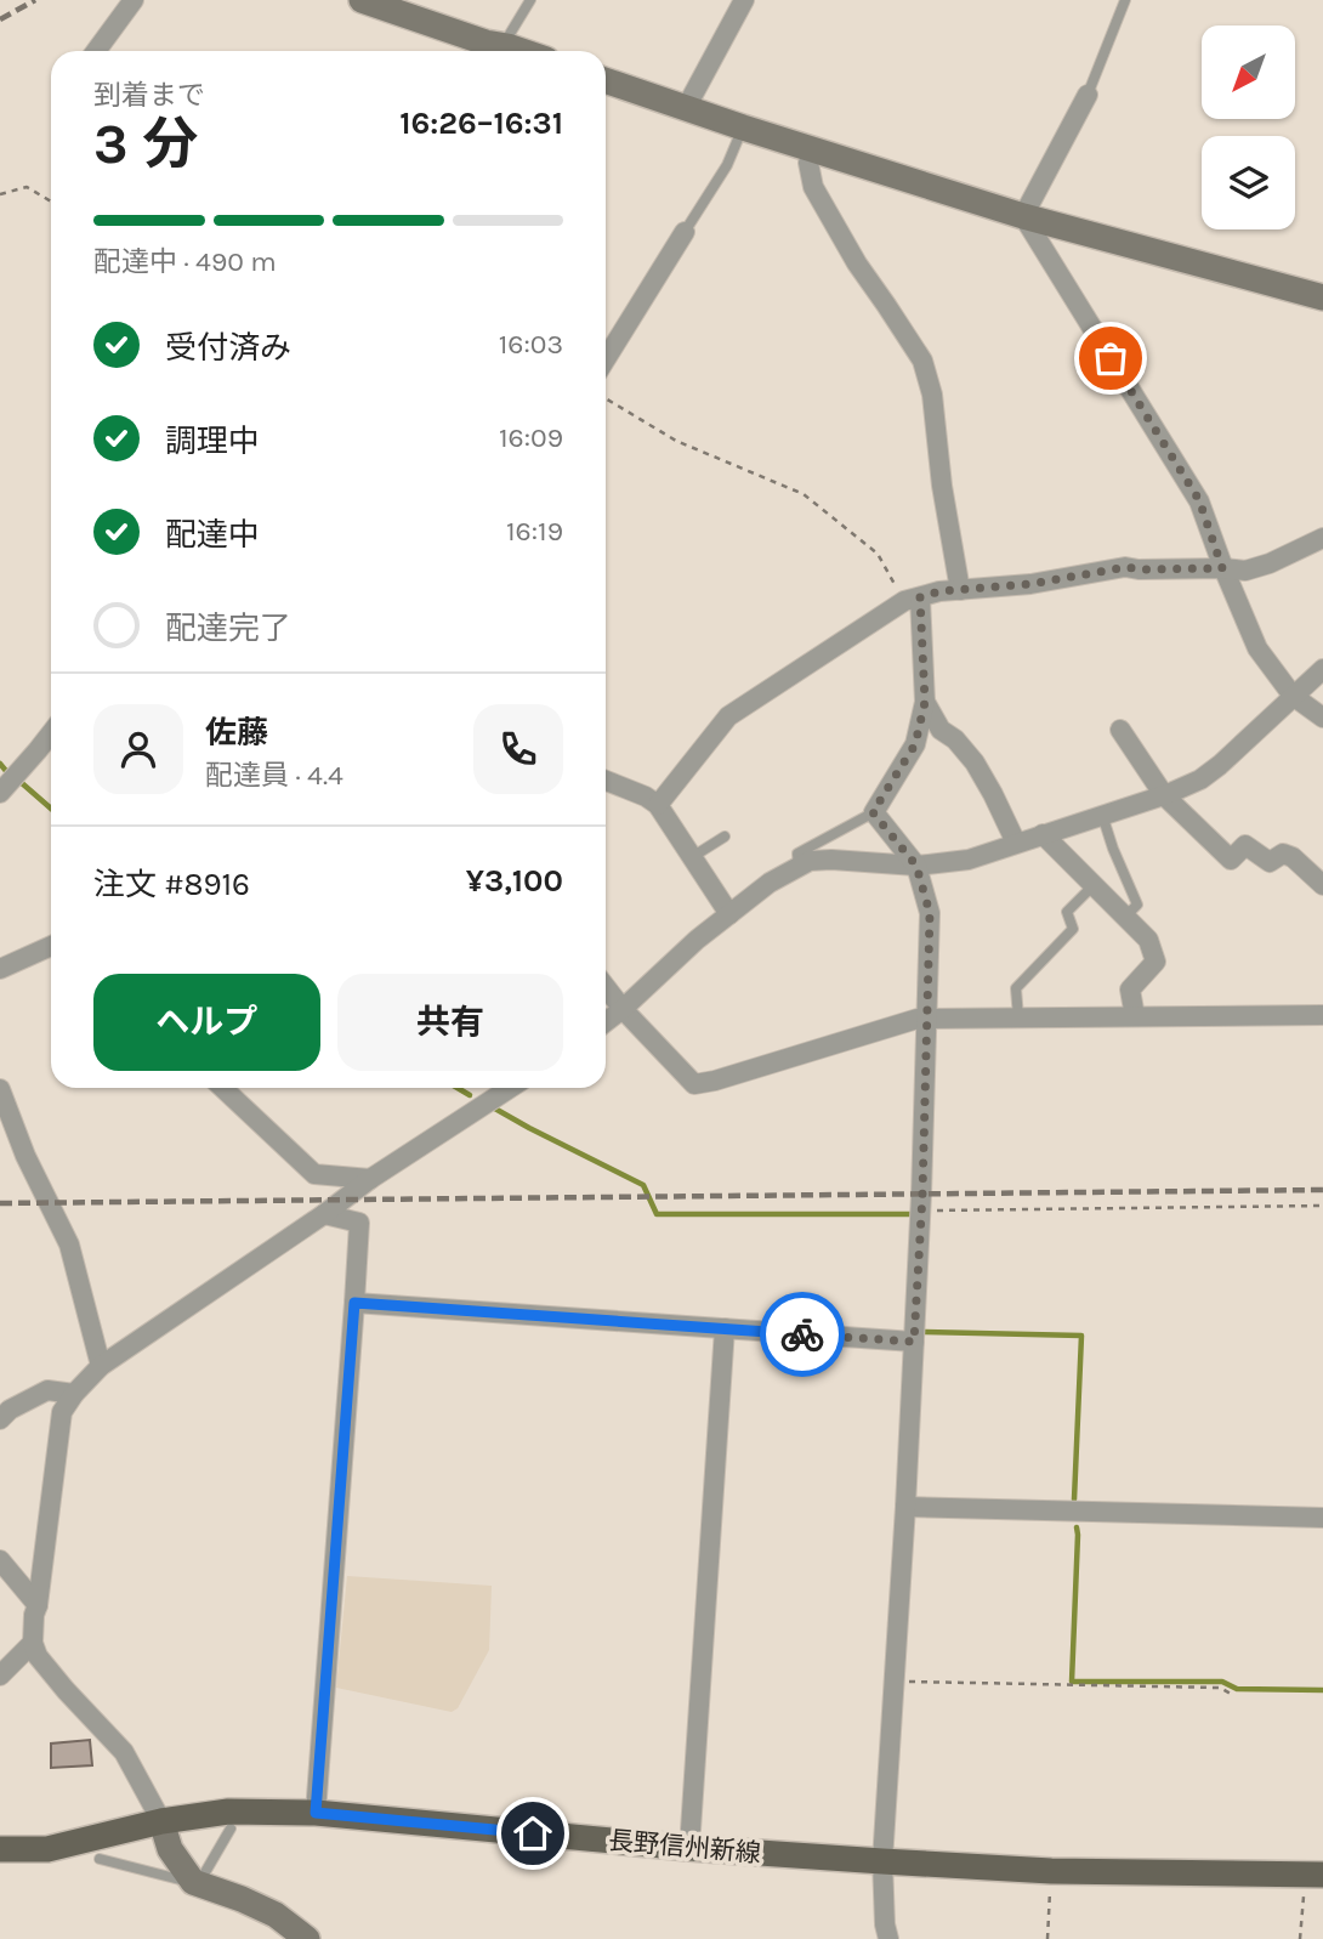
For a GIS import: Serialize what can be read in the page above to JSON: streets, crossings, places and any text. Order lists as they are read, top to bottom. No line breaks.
{"streets":{"main road":["長野信州新線"]},"north":"bottom left","page":{"heading":["3 分","到着まで","16:26–16:31"],"panel":["佐藤","配達員 · 4.4","注文 #8916","¥3,100"],"bar":"配達中 · 490 m","list":[["受付済み","16:03"],["調理中","16:09"],["配達中","16:19"],"配達完了"],"buttons":["ヘルプ","共有"]}}
